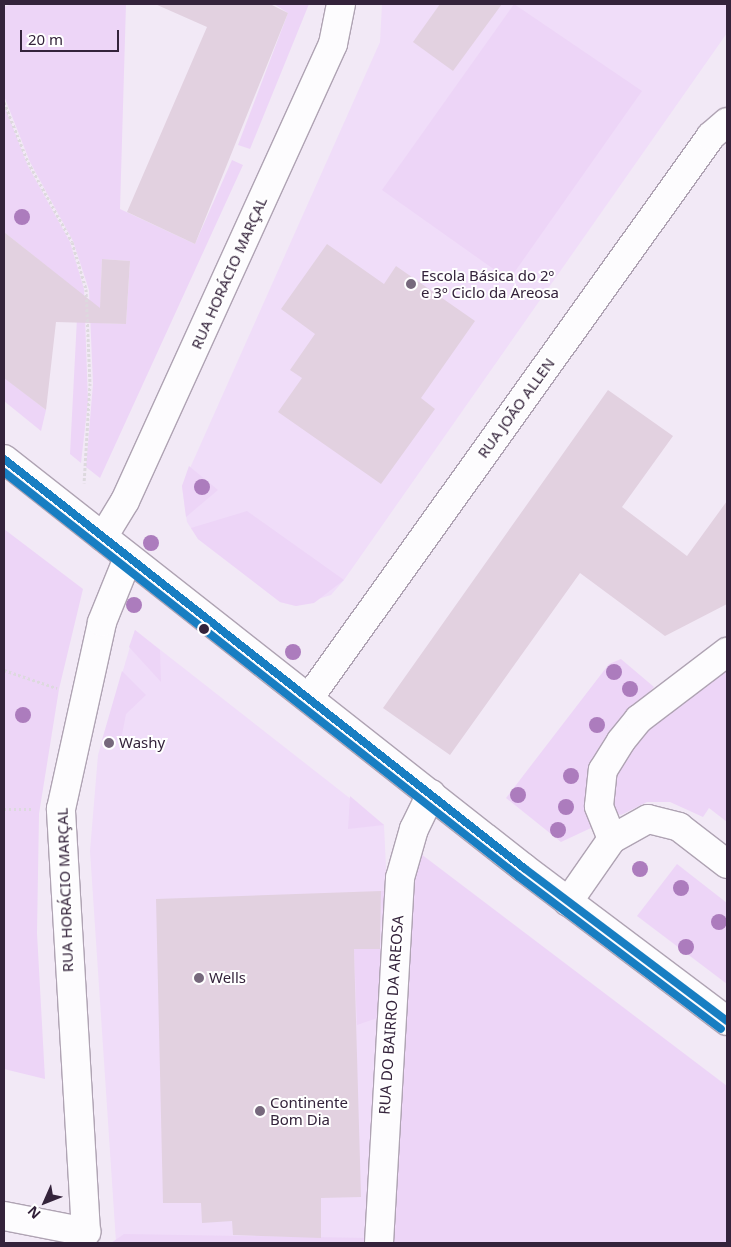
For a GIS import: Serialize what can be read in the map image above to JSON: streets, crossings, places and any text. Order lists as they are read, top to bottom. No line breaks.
{"streets":{"street":["RUA HORÁCIO MARÇAL","RUA JOÃO ALLEN","RUA DO BAIRRO DA AREOSA"]},"places":["Escola Básica do 2º e 3º Ciclo da Areosa","Washy","Wells","Continente Bom Dia"],"scale_bar":"20 m","north":"bottom left"}
